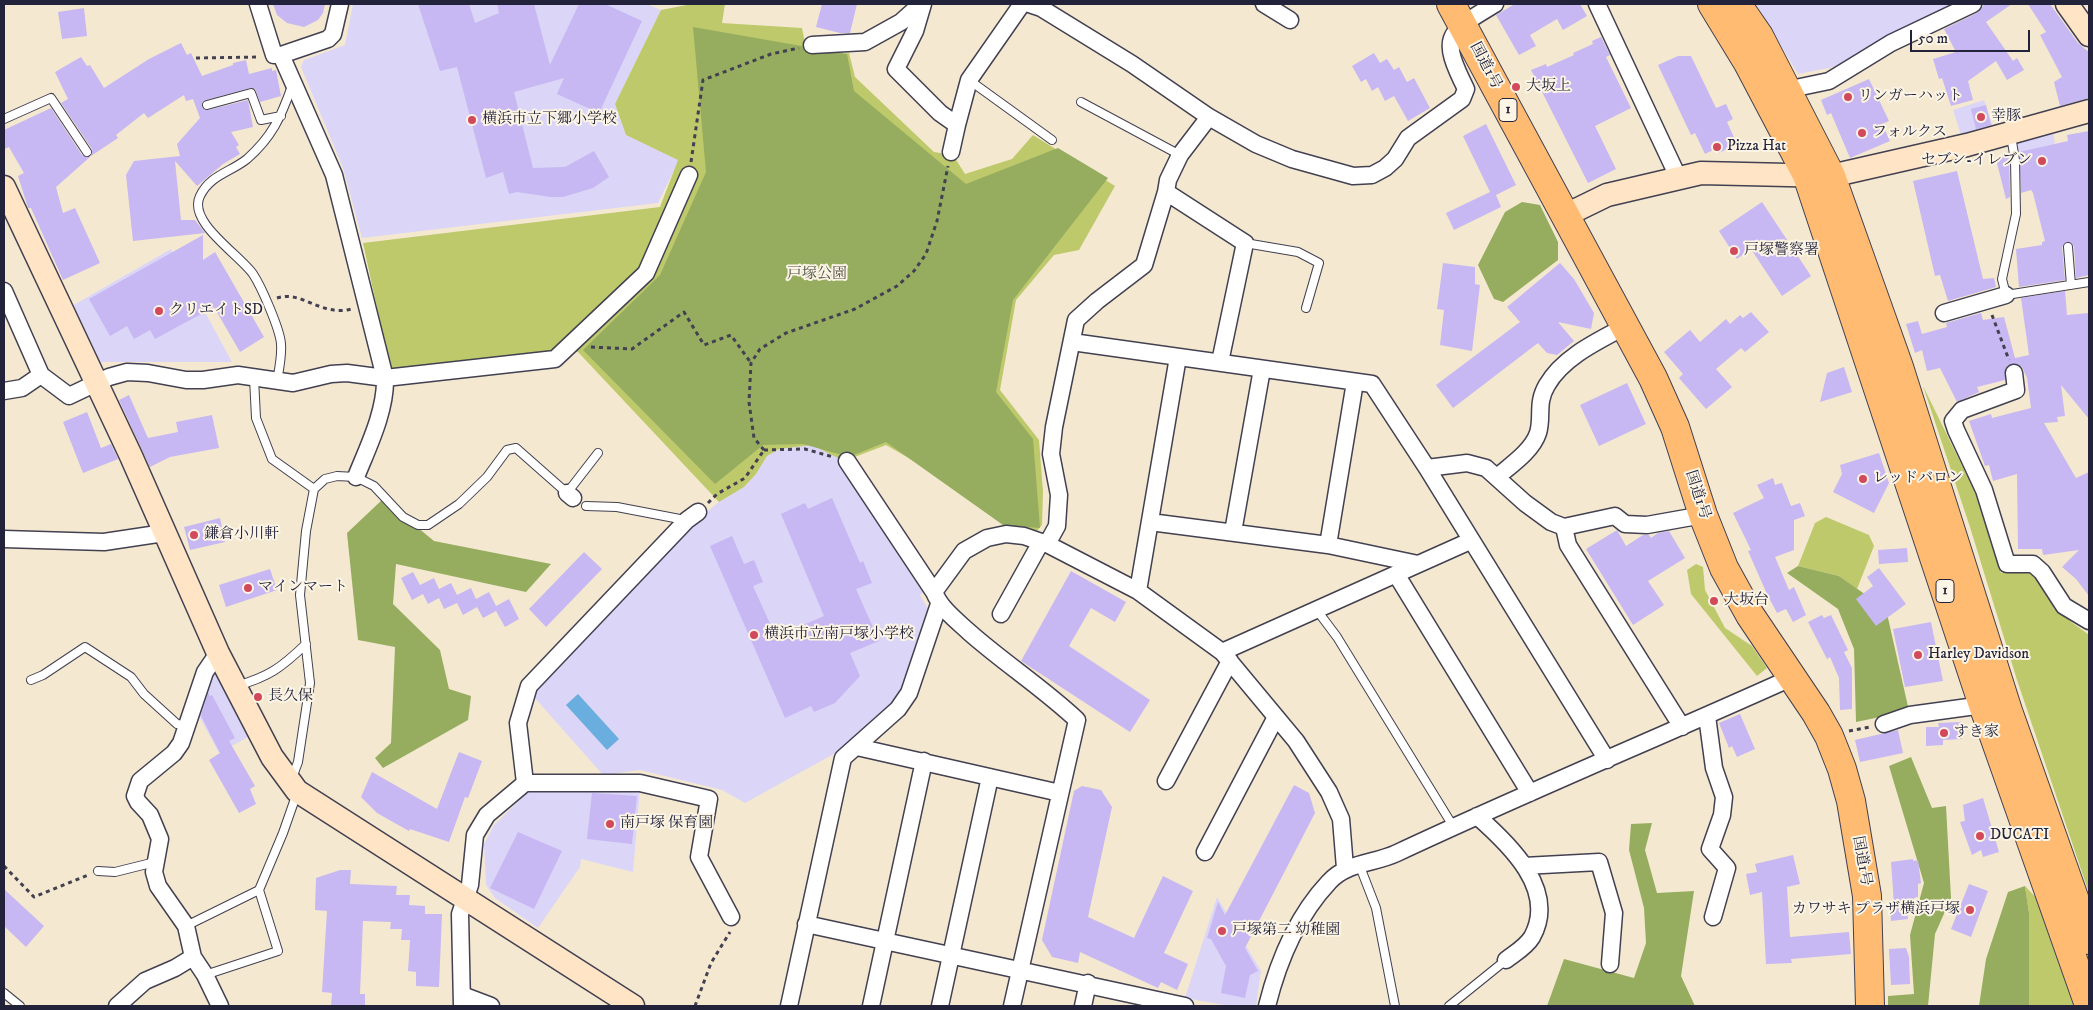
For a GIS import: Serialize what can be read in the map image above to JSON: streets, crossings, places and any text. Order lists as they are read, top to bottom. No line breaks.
{"streets":{"highway":["国道1号","1"]},"parks":["戸塚公園"],"places":["大坂上","リンガーハット","幸豚","横浜市立下郷小学校","フォルクス","Pizza Hat","セブン-イレブン","戸塚警察署","クリエイトSD","レッドバロン","鎌倉小川軒","マインマート","大坂台","横浜市立南戸塚小学校","Harley Davidson","長久保","すき家","南戸塚 保育園","DUCATI","カワサキ プラザ横浜戸塚","戸塚第二 幼稚園"],"scale_bar":"50 m"}
